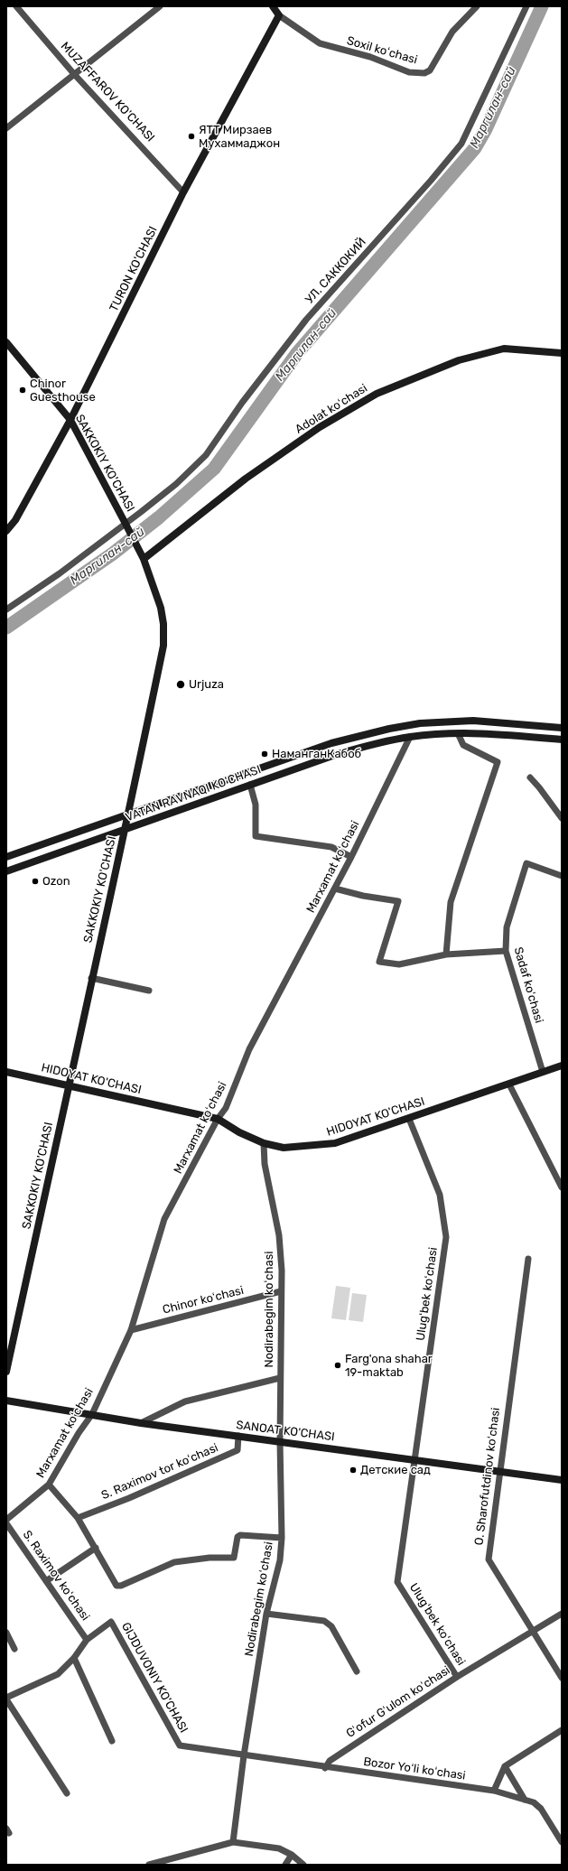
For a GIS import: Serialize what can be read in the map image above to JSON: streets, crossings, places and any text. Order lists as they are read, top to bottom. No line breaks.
{"streets":{"street":["Soxil koʻchasi","MUZAFFAROV KO'CHASI","TURON KO'CHASI","УЛ. САККОКИЙ","Adolat koʻchasi","SAKKOKIY KO'CHASI","VATAN RAVNAQI KO'CHASI","Marxamat koʻchasi","Sadaf koʻchasi","HIDOYAT KO'CHASI","Ulugʻbek koʻchasi","Chinor koʻchasi","Nodirabegim koʻchasi","SANOAT KO'CHASI","S. Raximov tor koʻchasi","O. Sharofutdinov koʻchasi","S. Raximov koʻchasi","GIJDUVONIY KO'CHASI","Gʻofur Gʻulom koʻchasi","Bozor Yoʻli koʻchasi"]},"crossings":[["Soxil koʻchasi","TURON KO'CHASI"],["MUZAFFAROV KO'CHASI","TURON KO'CHASI"],["TURON KO'CHASI","SAKKOKIY KO'CHASI"],["УЛ. САККОКИЙ","SAKKOKIY KO'CHASI"],["Adolat koʻchasi","SAKKOKIY KO'CHASI"],["SAKKOKIY KO'CHASI","VATAN RAVNAQI KO'CHASI"],["SAKKOKIY KO'CHASI","HIDOYAT KO'CHASI"],["VATAN RAVNAQI KO'CHASI","Marxamat koʻchasi"],["Marxamat koʻchasi","HIDOYAT KO'CHASI"],["Marxamat koʻchasi","Chinor koʻchasi"],["Marxamat koʻchasi","SANOAT KO'CHASI"],["Sadaf koʻchasi","HIDOYAT KO'CHASI"],["HIDOYAT KO'CHASI","Ulugʻbek koʻchasi"],["HIDOYAT KO'CHASI","Nodirabegim koʻchasi"],["Ulugʻbek koʻchasi","SANOAT KO'CHASI"],["Ulugʻbek koʻchasi","Gʻofur Gʻulom koʻchasi"],["Chinor koʻchasi","Nodirabegim koʻchasi"],["Nodirabegim koʻchasi","SANOAT KO'CHASI"],["Nodirabegim koʻchasi","GIJDUVONIY KO'CHASI"],["Nodirabegim koʻchasi","Bozor Yoʻli koʻchasi"],["SANOAT KO'CHASI","S. Raximov tor koʻchasi"],["SANOAT KO'CHASI","O. Sharofutdinov koʻchasi"],["O. Sharofutdinov koʻchasi","Gʻofur Gʻulom koʻchasi"],["S. Raximov koʻchasi","GIJDUVONIY KO'CHASI"],["GIJDUVONIY KO'CHASI","Bozor Yoʻli koʻchasi"],["Gʻofur Gʻulom koʻchasi","Bozor Yoʻli koʻchasi"]],"water":["Маргилан-сай"],"places":["ЯТТ Мирзаев Мухаммаджон","Chinor Guesthouse","Urjuza","НаманганКабоб","Ozon","Farg'ona shahar 19-maktab","Детские сад"]}
